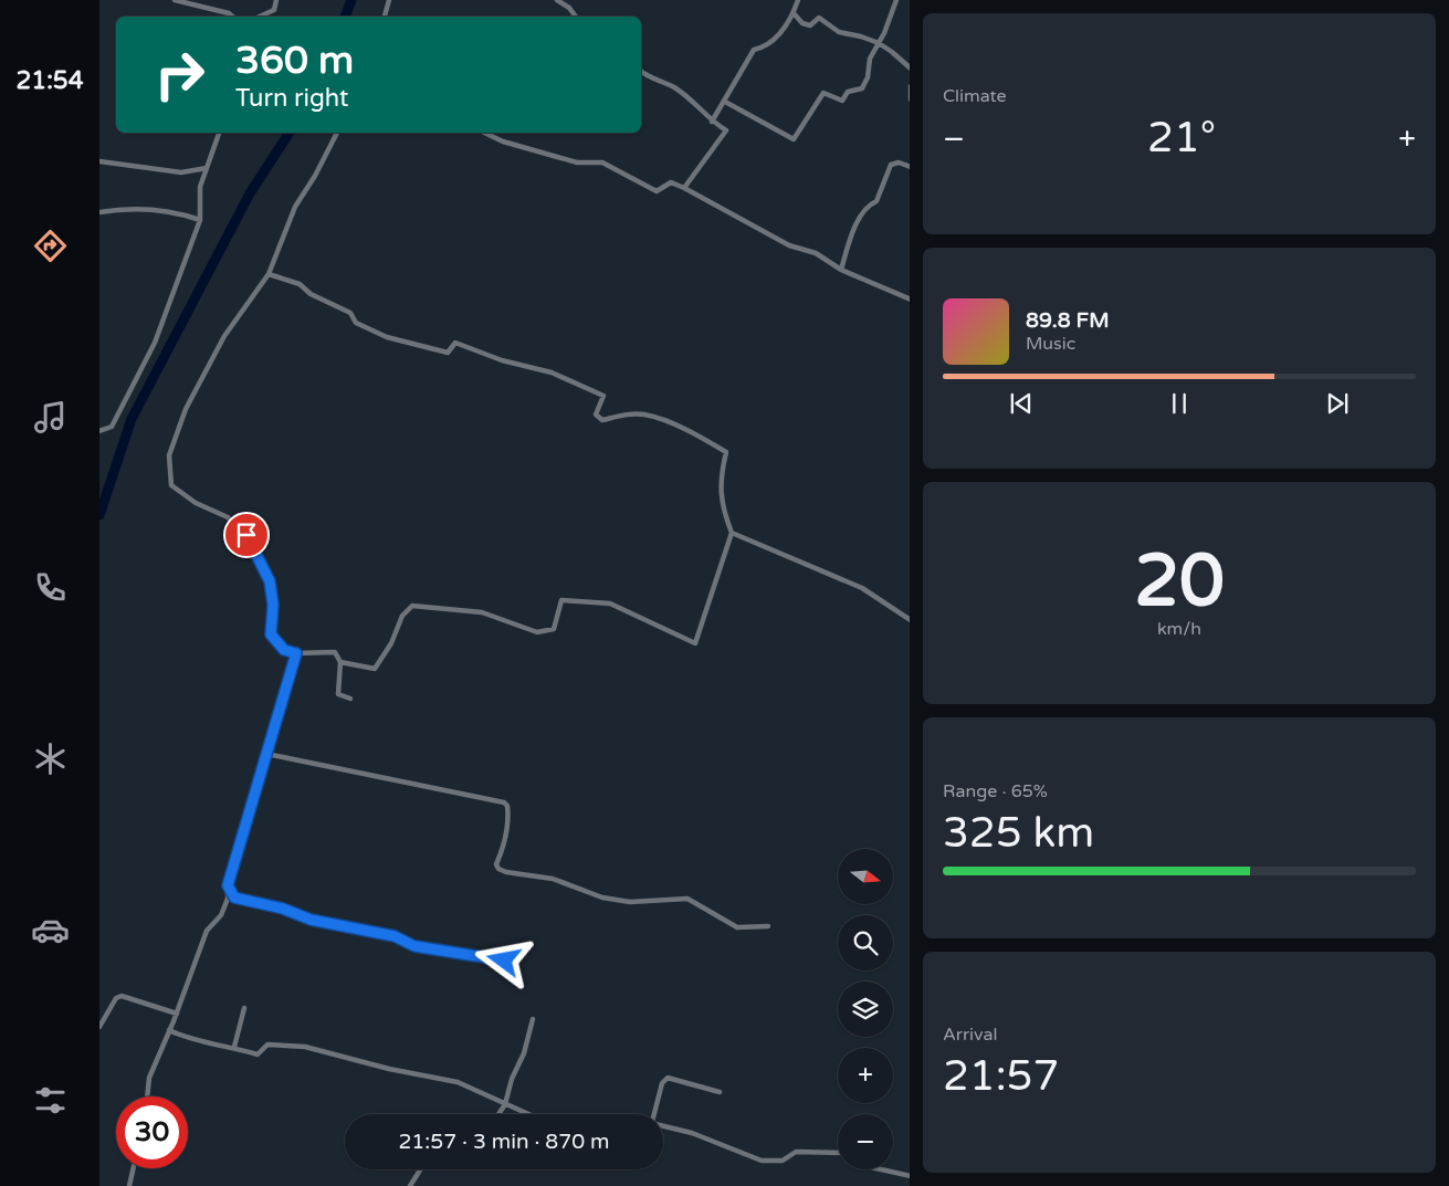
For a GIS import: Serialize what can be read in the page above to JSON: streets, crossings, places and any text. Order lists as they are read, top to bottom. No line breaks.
{"north":"right","page":{"tabs":"21:54","tile":["Climate",["20","km/h"],["Range · 65%","325 km"],["Arrival","21:57"]],"turn":["360 m","Turn right"],"heat":["−","21°","+"],"song":["89.8 FM","Music"],"map_buttons":["+","−"],"limit":"30","trip":"21:57 · 3 min · 870 m"}}
